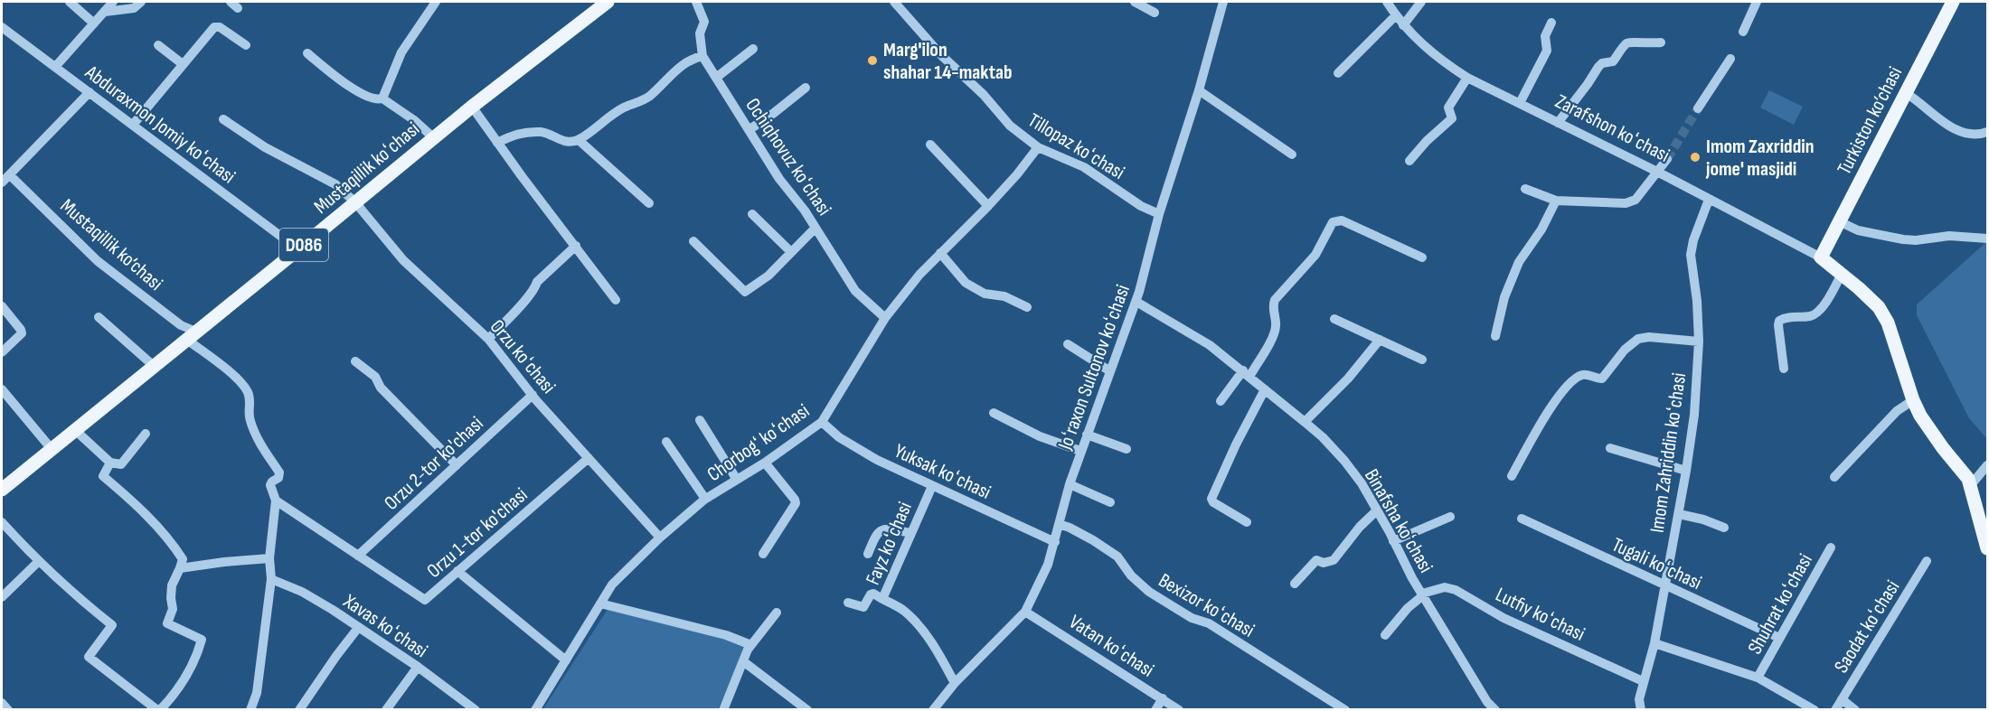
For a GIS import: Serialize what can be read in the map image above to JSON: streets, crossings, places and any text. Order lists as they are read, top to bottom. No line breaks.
{"streets":{"main road":["Turkiston ko’chasi","Zarafshon koʻchasi","Mustaqillik koʻchasi","D086"],"street":["Abduraxmon Jomiy koʻchasi","Tillopaz koʻchasi","Ochiqhovuz koʻchasi","Mustaqillik ko‘chasi","Orzu koʻchasi","Joʻraxon Sultonov koʻchasi","Chorbogʻ koʻchasi","Imom Zahriddin koʻchasi","Orzu 2-tor ko'chasi","Yuksak koʻchasi","Binafsha koʻchasi","Orzu 1-tor ko'chasi","Fayz koʻchasi","Tugali koʻchasi","Shuhrat koʻchasi","Bexizor koʻchasi","Lutfiy koʻchasi","Xavas koʻchasi","Saodat koʻchasi","Vatan koʻchasi"]},"crossings":[["Turkiston ko’chasi","Zarafshon koʻchasi"],["Abduraxmon Jomiy koʻchasi","Mustaqillik koʻchasi"],["Zarafshon koʻchasi","Imom Zahriddin koʻchasi"],["Tillopaz koʻchasi","Joʻraxon Sultonov koʻchasi"],["Tillopaz koʻchasi","Chorbogʻ koʻchasi"],["Ochiqhovuz koʻchasi","Chorbogʻ koʻchasi"],["Mustaqillik koʻchasi","Mustaqillik ko‘chasi"],["Mustaqillik koʻchasi","Orzu koʻchasi"],["Mustaqillik ko‘chasi","Orzu 1-tor ko'chasi"],["Mustaqillik ko‘chasi","Xavas koʻchasi"],["Orzu koʻchasi","Chorbogʻ koʻchasi"],["Orzu koʻchasi","Orzu 2-tor ko'chasi"],["Orzu koʻchasi","Orzu 1-tor ko'chasi"],["Joʻraxon Sultonov koʻchasi","Yuksak koʻchasi"],["Joʻraxon Sultonov koʻchasi","Binafsha koʻchasi"],["Joʻraxon Sultonov koʻchasi","Fayz koʻchasi"],["Joʻraxon Sultonov koʻchasi","Bexizor koʻchasi"],["Joʻraxon Sultonov koʻchasi","Vatan koʻchasi"],["Chorbogʻ koʻchasi","Yuksak koʻchasi"],["Imom Zahriddin koʻchasi","Tugali koʻchasi"],["Imom Zahriddin koʻchasi","Lutfiy koʻchasi"],["Orzu 2-tor ko'chasi","Orzu 1-tor ko'chasi"],["Yuksak koʻchasi","Fayz koʻchasi"],["Binafsha koʻchasi","Lutfiy koʻchasi"],["Tugali koʻchasi","Shuhrat koʻchasi"]],"places":["Marg'ilon shahar 14-maktab","Imom Zaxriddin jome' masjidi"]}
